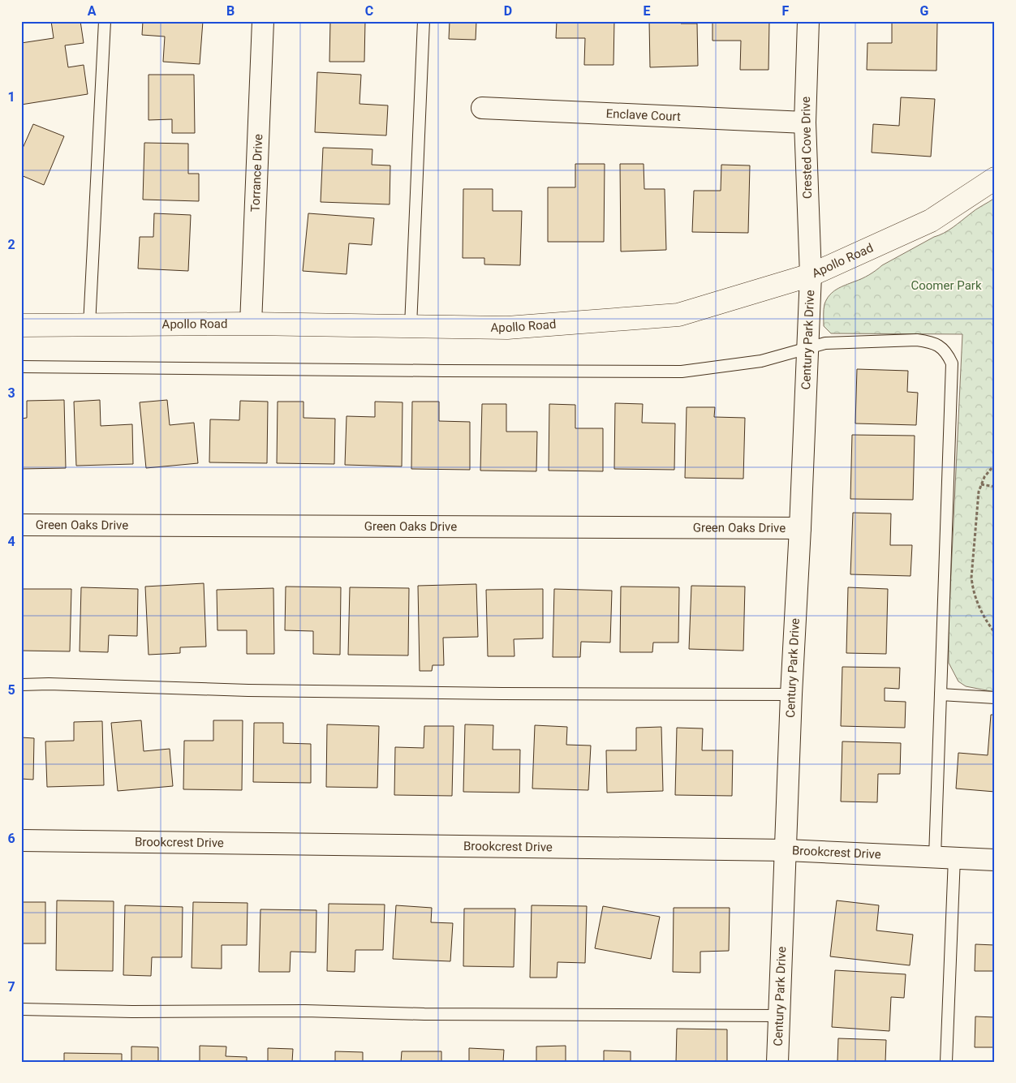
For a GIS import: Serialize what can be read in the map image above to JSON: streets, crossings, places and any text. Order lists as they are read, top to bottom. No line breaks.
{"streets":{"street":["Enclave Court","Crested Cove Drive","Torrance Drive","Apollo Road","Century Park Drive","Green Oaks Drive","Brookcrest Drive"]},"crossings":[["Enclave Court","Crested Cove Drive"],["Crested Cove Drive","Apollo Road"],["Crested Cove Drive","Century Park Drive"],["Torrance Drive","Apollo Road"],["Apollo Road","Century Park Drive"],["Century Park Drive","Green Oaks Drive"],["Century Park Drive","Brookcrest Drive"]],"parks":["Coomer Park"],"grid":{"columns":["A","B","C","D","E","F","G"],"rows":["1","2","3","4","5","6","7"]}}
